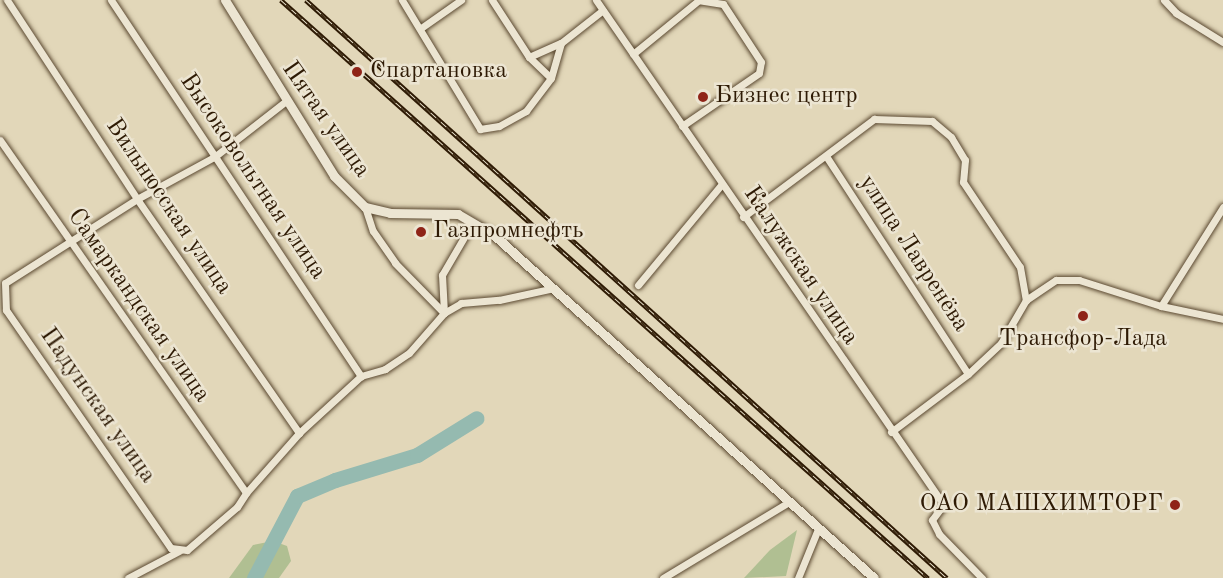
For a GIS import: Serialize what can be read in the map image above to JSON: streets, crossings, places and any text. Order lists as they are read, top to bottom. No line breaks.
{"streets":{"street":["Пятая улица","Высоковольтная улица","Вильнюсская улица","улица Лавренёва","Калужская улица","Самаркандская улица","Падунская улица"]},"crossings":[["Самаркандская улица","Падунская улица"]],"places":["Спартановка","Бизнес центр","Газпромнефть","Трансфор-Лада","ОАО МАШХИМТОРГ"]}
